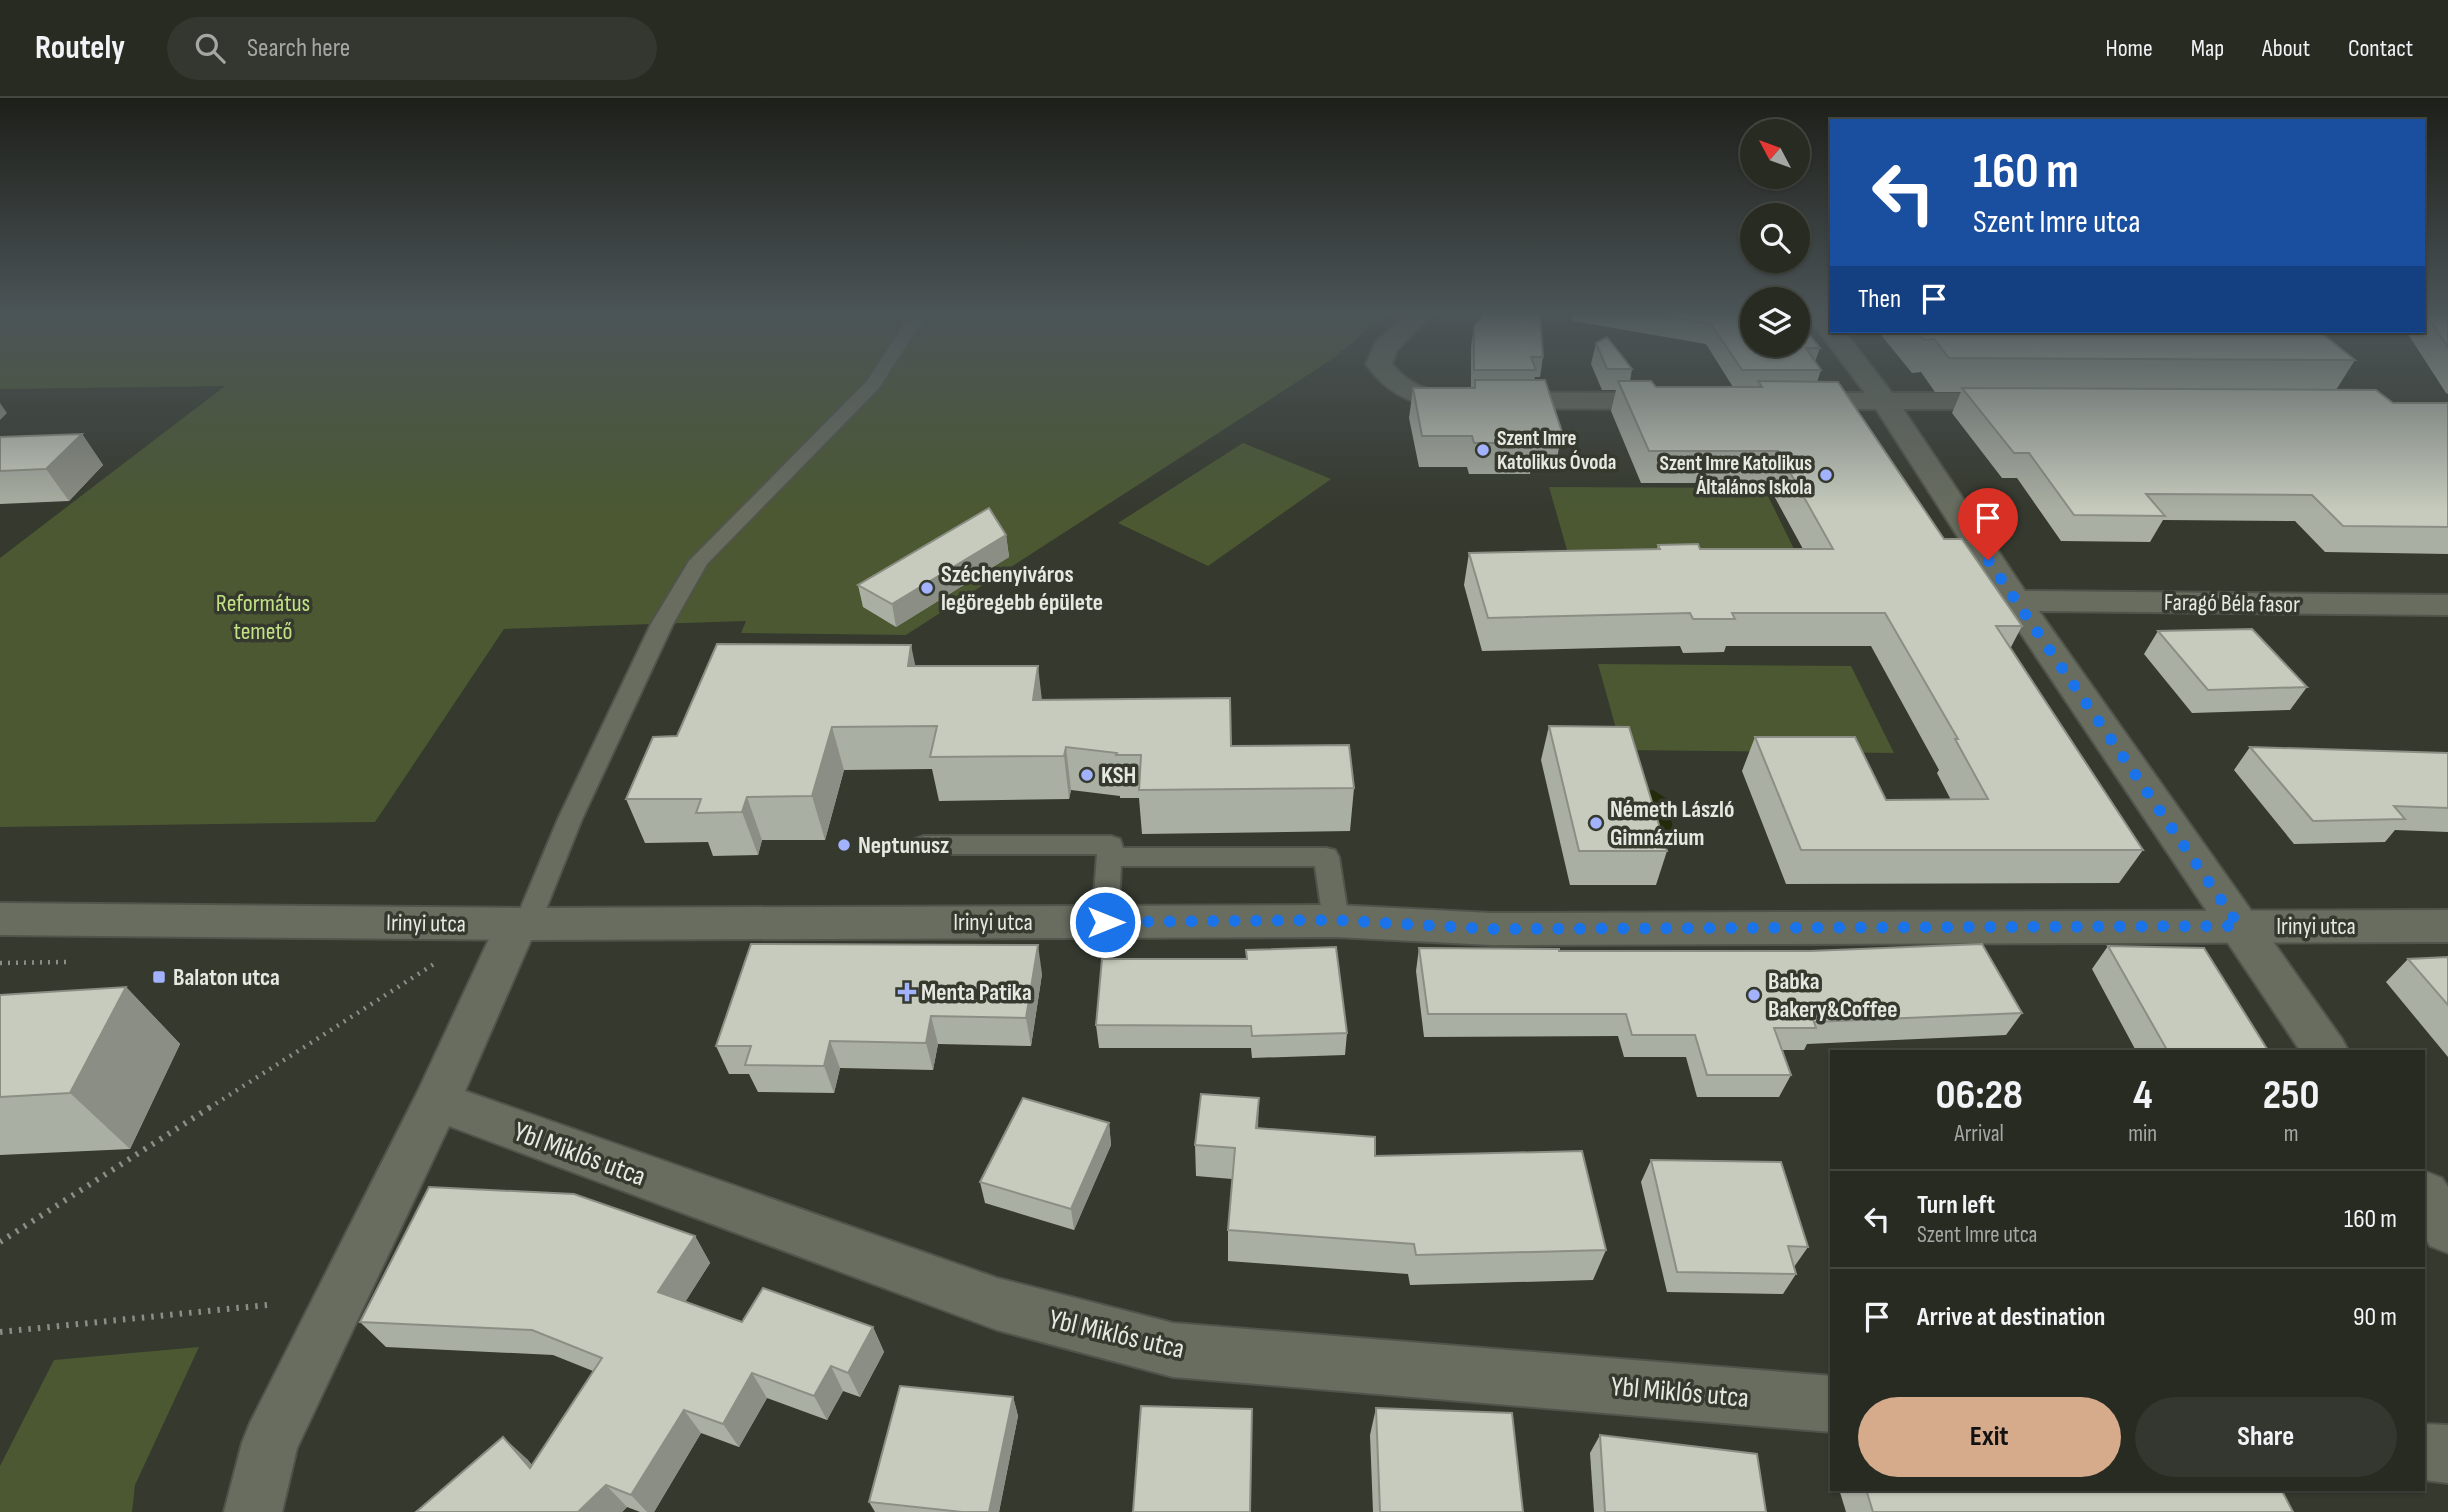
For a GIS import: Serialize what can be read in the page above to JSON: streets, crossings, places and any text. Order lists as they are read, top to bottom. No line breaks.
{"streets":{"street":["Faragó Béla fasor","Irinyi utca","Ybl Miklós utca"]},"parks":["Református temető"],"places":{"other":["Szent Imre Katolikus Óvoda","Szent Imre Katolikus Általános Iskola","Széchenyiváros legöregebb épülete","KSH","Németh László Gimnázium","Neptunusz","Babka Bakery&Coffee"],"transit":["Balaton utca"],"health":["Menta Patika"]},"north":"top left","page":{"header":"Routely","search":"Search here","nav":["Home","Map","About","Contact"],"turn":["160 m","Szent Imre utca"],"then":"Then","eta":["06:28","Arrival","4","min","250","m"],"list":[{"name":"Turn left","note":"Szent Imre utca","value":"160 m"},{"name":"Arrive at destination","value":"90 m"}],"buttons":["Exit","Share"]}}
